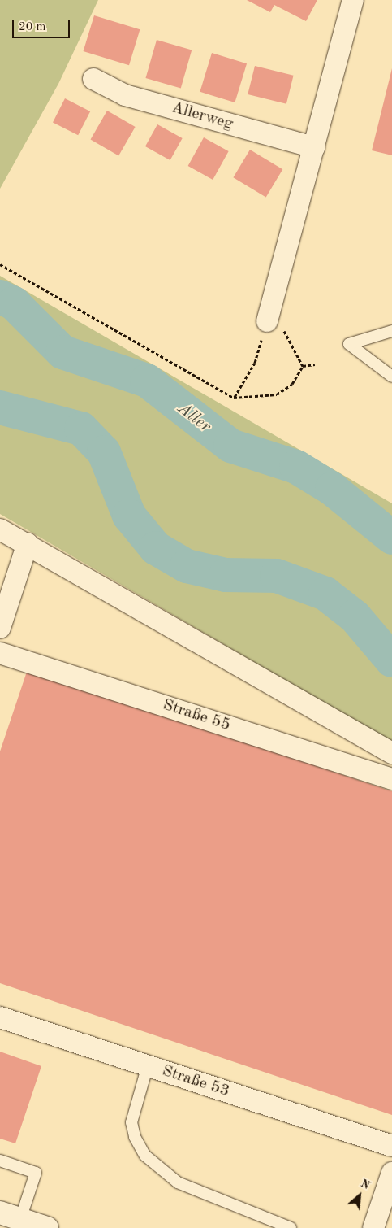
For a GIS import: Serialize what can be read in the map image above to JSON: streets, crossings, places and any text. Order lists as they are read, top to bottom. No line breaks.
{"streets":{"street":["Allerweg","Straße 55","Straße 53"]},"water":["Aller"],"scale_bar":"20 m","north":"top right"}
